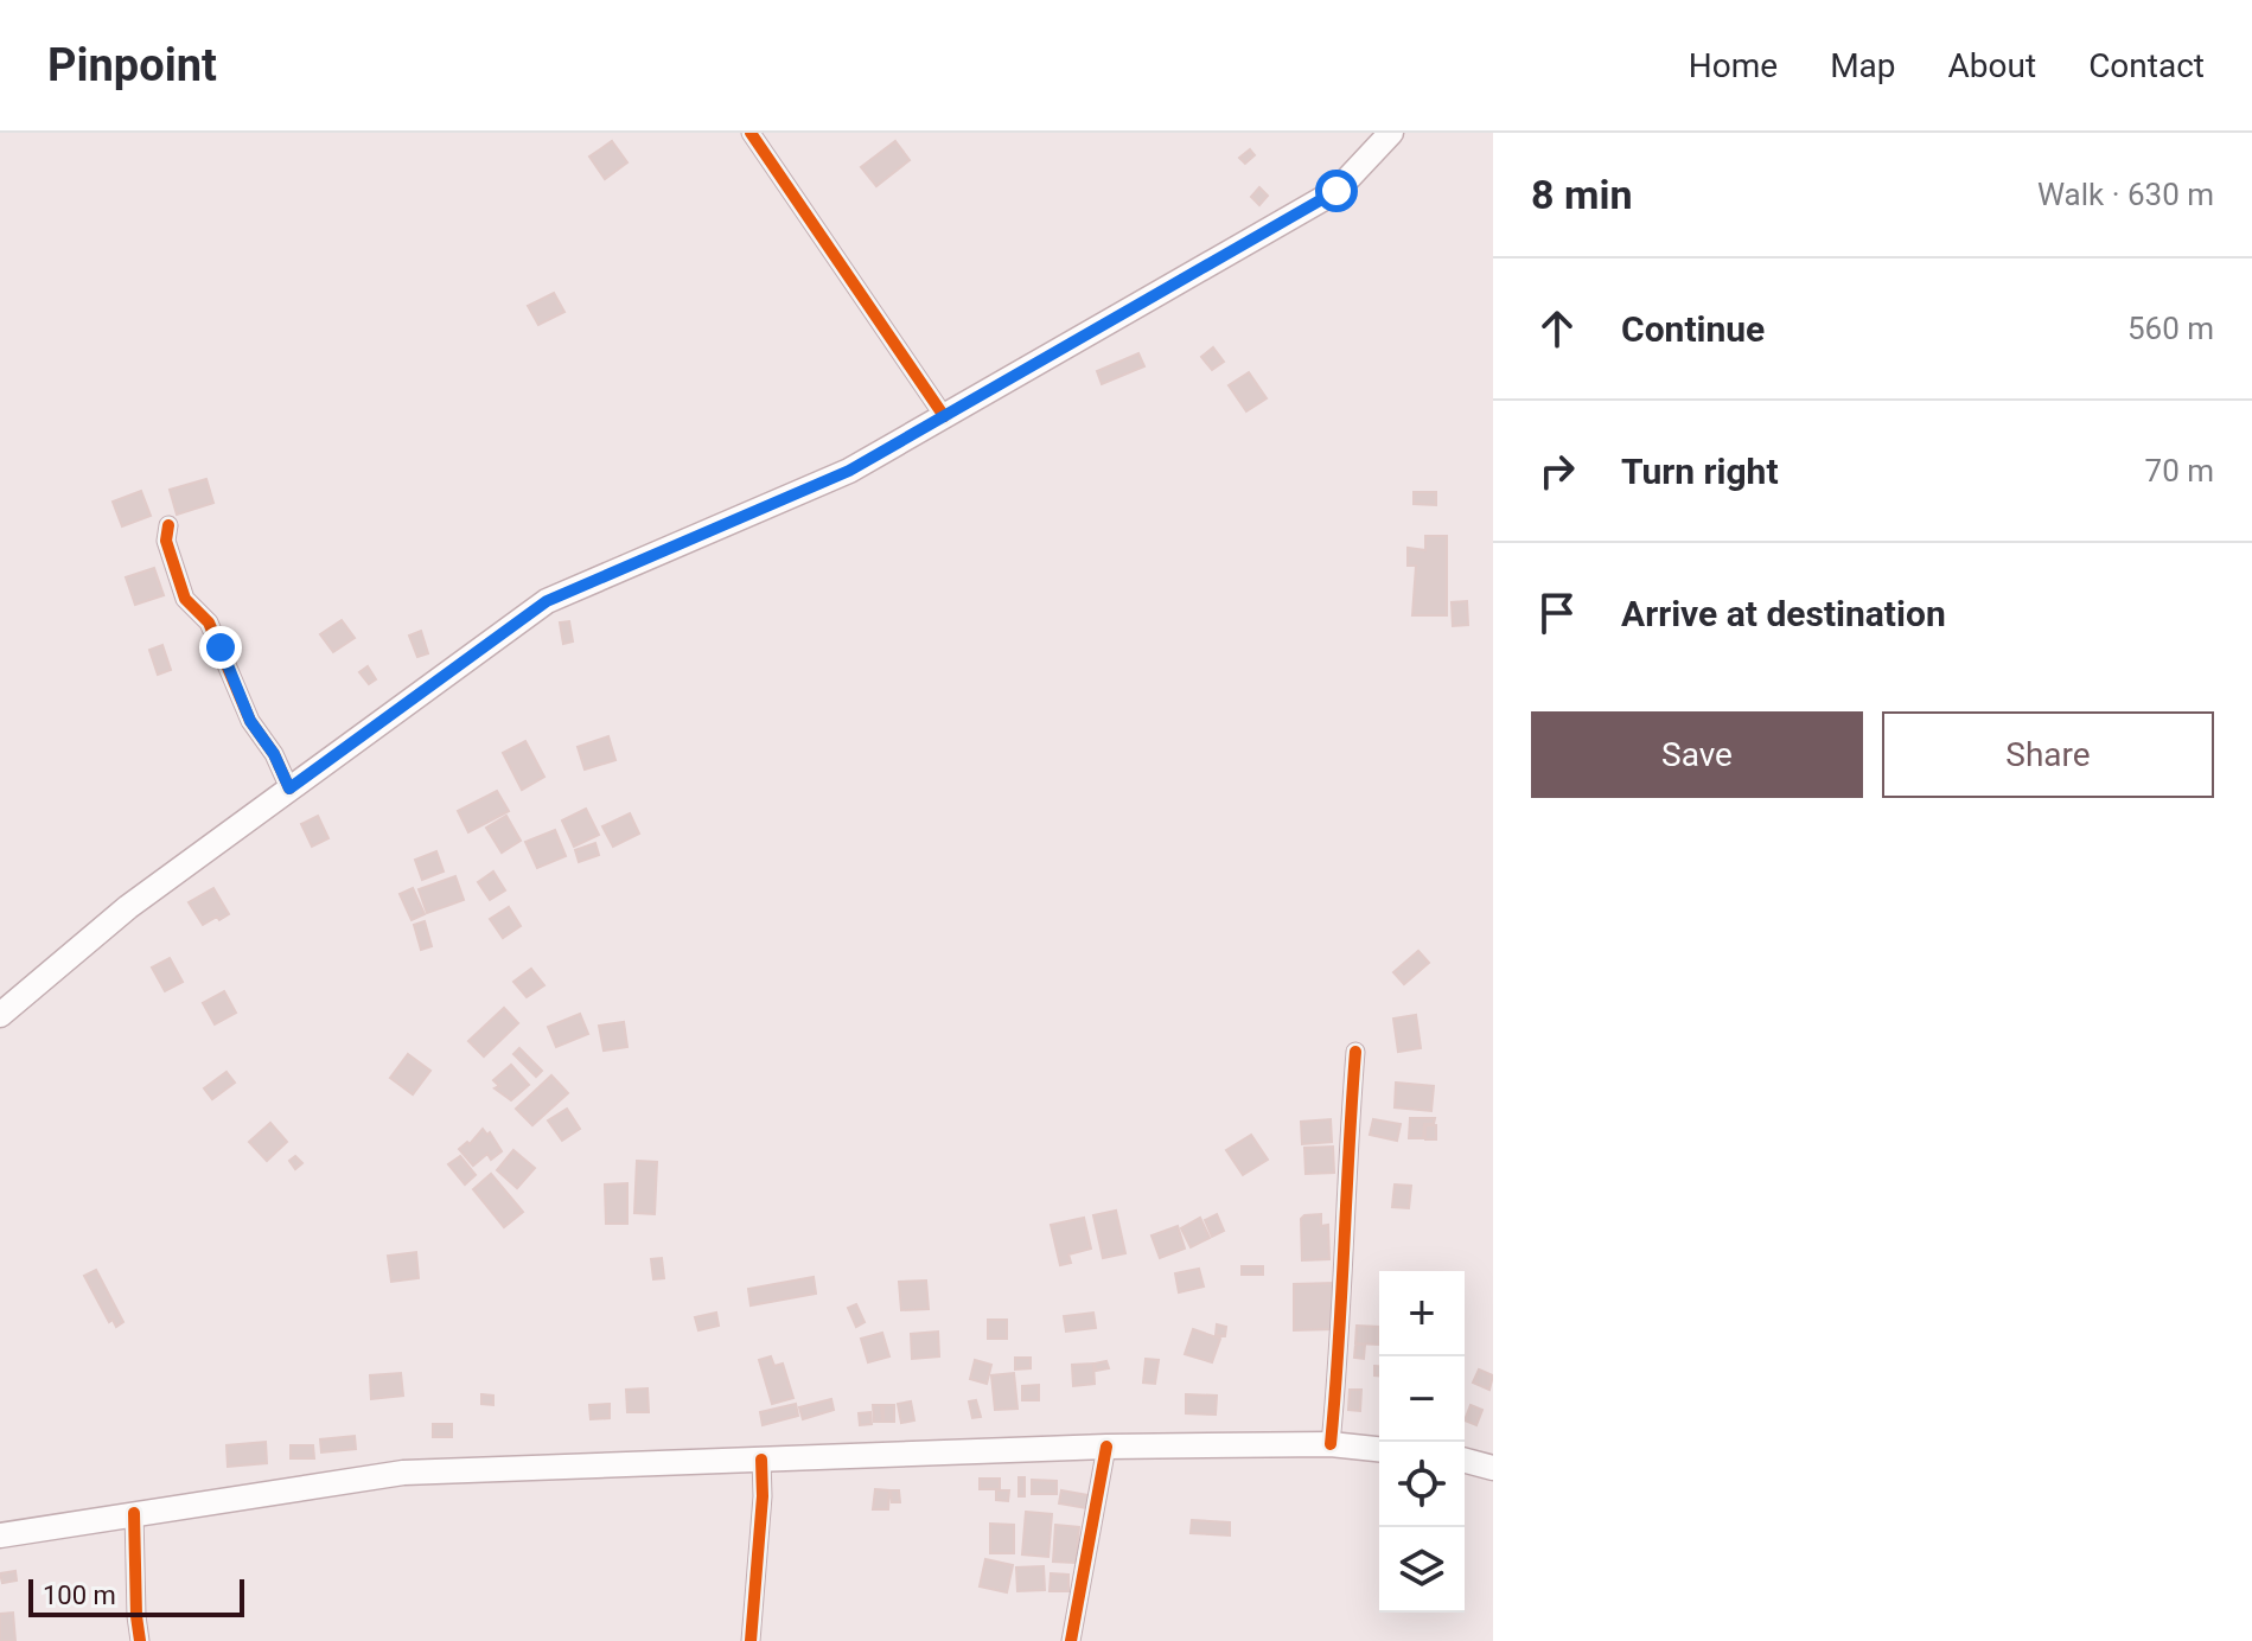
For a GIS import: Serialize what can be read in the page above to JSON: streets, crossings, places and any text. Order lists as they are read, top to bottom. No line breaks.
{"scale_bar":"100 m","page":{"header":"Pinpoint","nav":["Home","Map","About","Contact"],"heading":["8 min","Walk · 630 m"],"list":[["Continue","560 m"],["Turn right","70 m"],"Arrive at destination"],"buttons":["Save","Share"],"map_buttons":["+","−"],"scale":"100 m"}}
